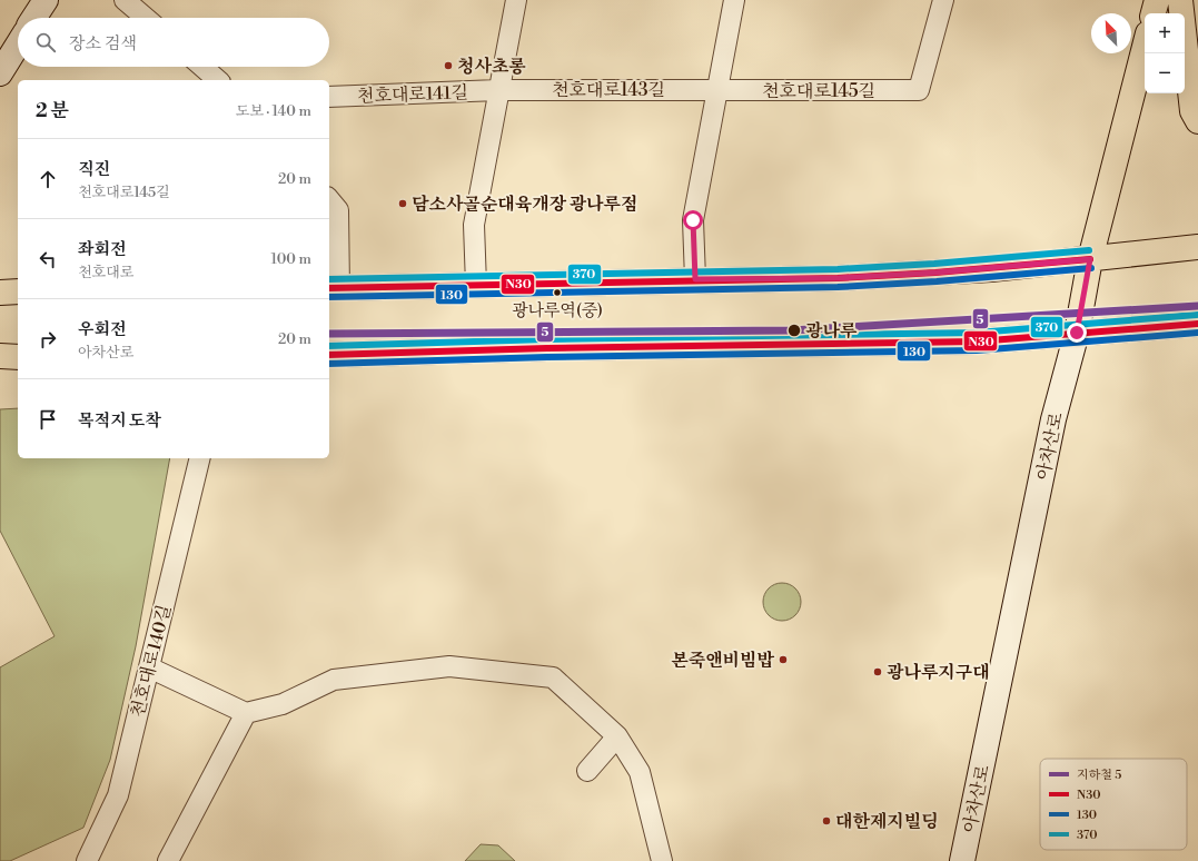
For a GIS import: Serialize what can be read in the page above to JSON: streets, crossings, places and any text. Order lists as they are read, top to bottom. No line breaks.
{"streets":{"main road":["아차산로"],"street":["천호대로143길","천호대로145길","천호대로141길","천호대로140길"]},"crossings":[["천호대로143길","천호대로145길"],["천호대로143길","천호대로141길"]],"places":["청사초롱","담소사골순대육개장 광나루점","광나루역(중)","광나루","본죽앤비빔밥","광나루지구대","대한제지빌딩"],"lines":["transit line 370","transit line N30","transit line 130","metro line 5"],"legend":["지하철 5","N30","130","370"],"north":"top left","page":{"map_buttons":["+","−"],"search":"장소 검색","heading":["2 분","도보 · 140 m"],"list":[["직진","천호대로145길","20 m"],["좌회전","천호대로","100 m"],["우회전","아차산로","20 m"],"목적지 도착"]}}
